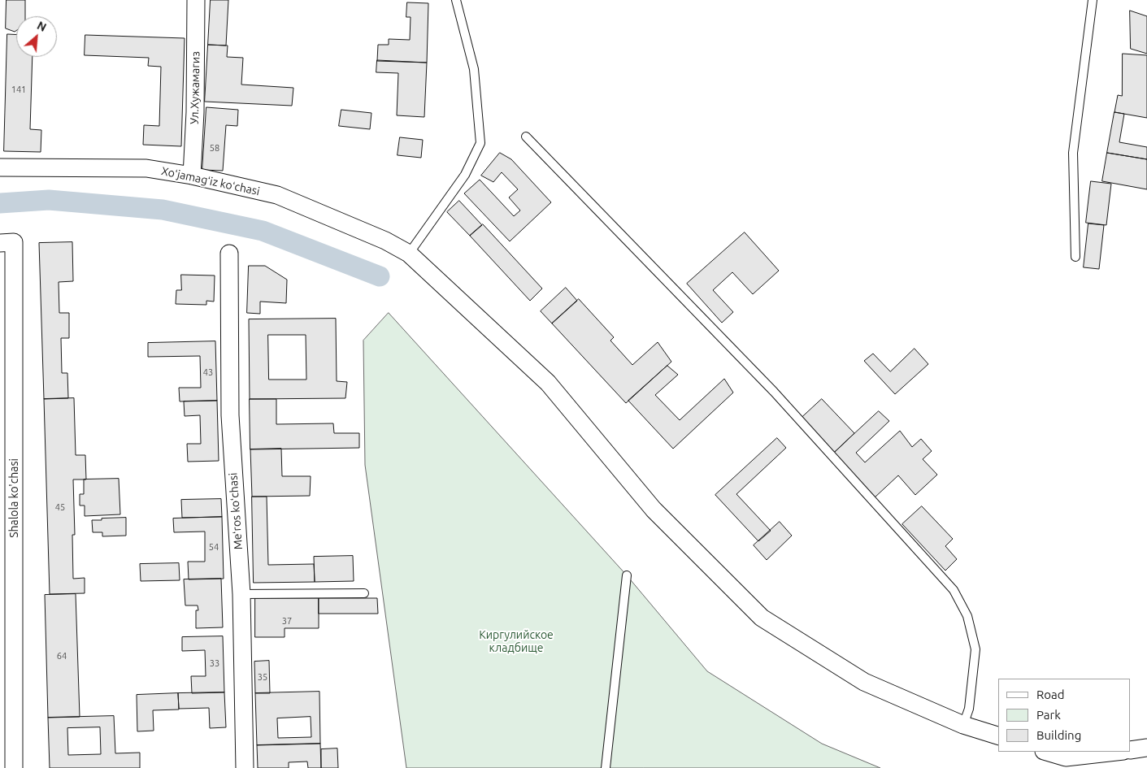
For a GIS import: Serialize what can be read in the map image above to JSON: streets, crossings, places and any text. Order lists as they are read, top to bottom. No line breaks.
{"streets":{"street":["Ул.Хужамагиз","Xoʻjamagʻiz koʻchasi","Shalola ko'chasi","Meʻros koʻchasi"]},"crossings":[["Ул.Хужамагиз","Xoʻjamagʻiz koʻchasi"]],"parks":["Киргулийское кладбище"],"house_numbers":["141","58","43","45","54","37","64","33","35"],"legend":["Road","Park","Building"],"north":"top right"}
